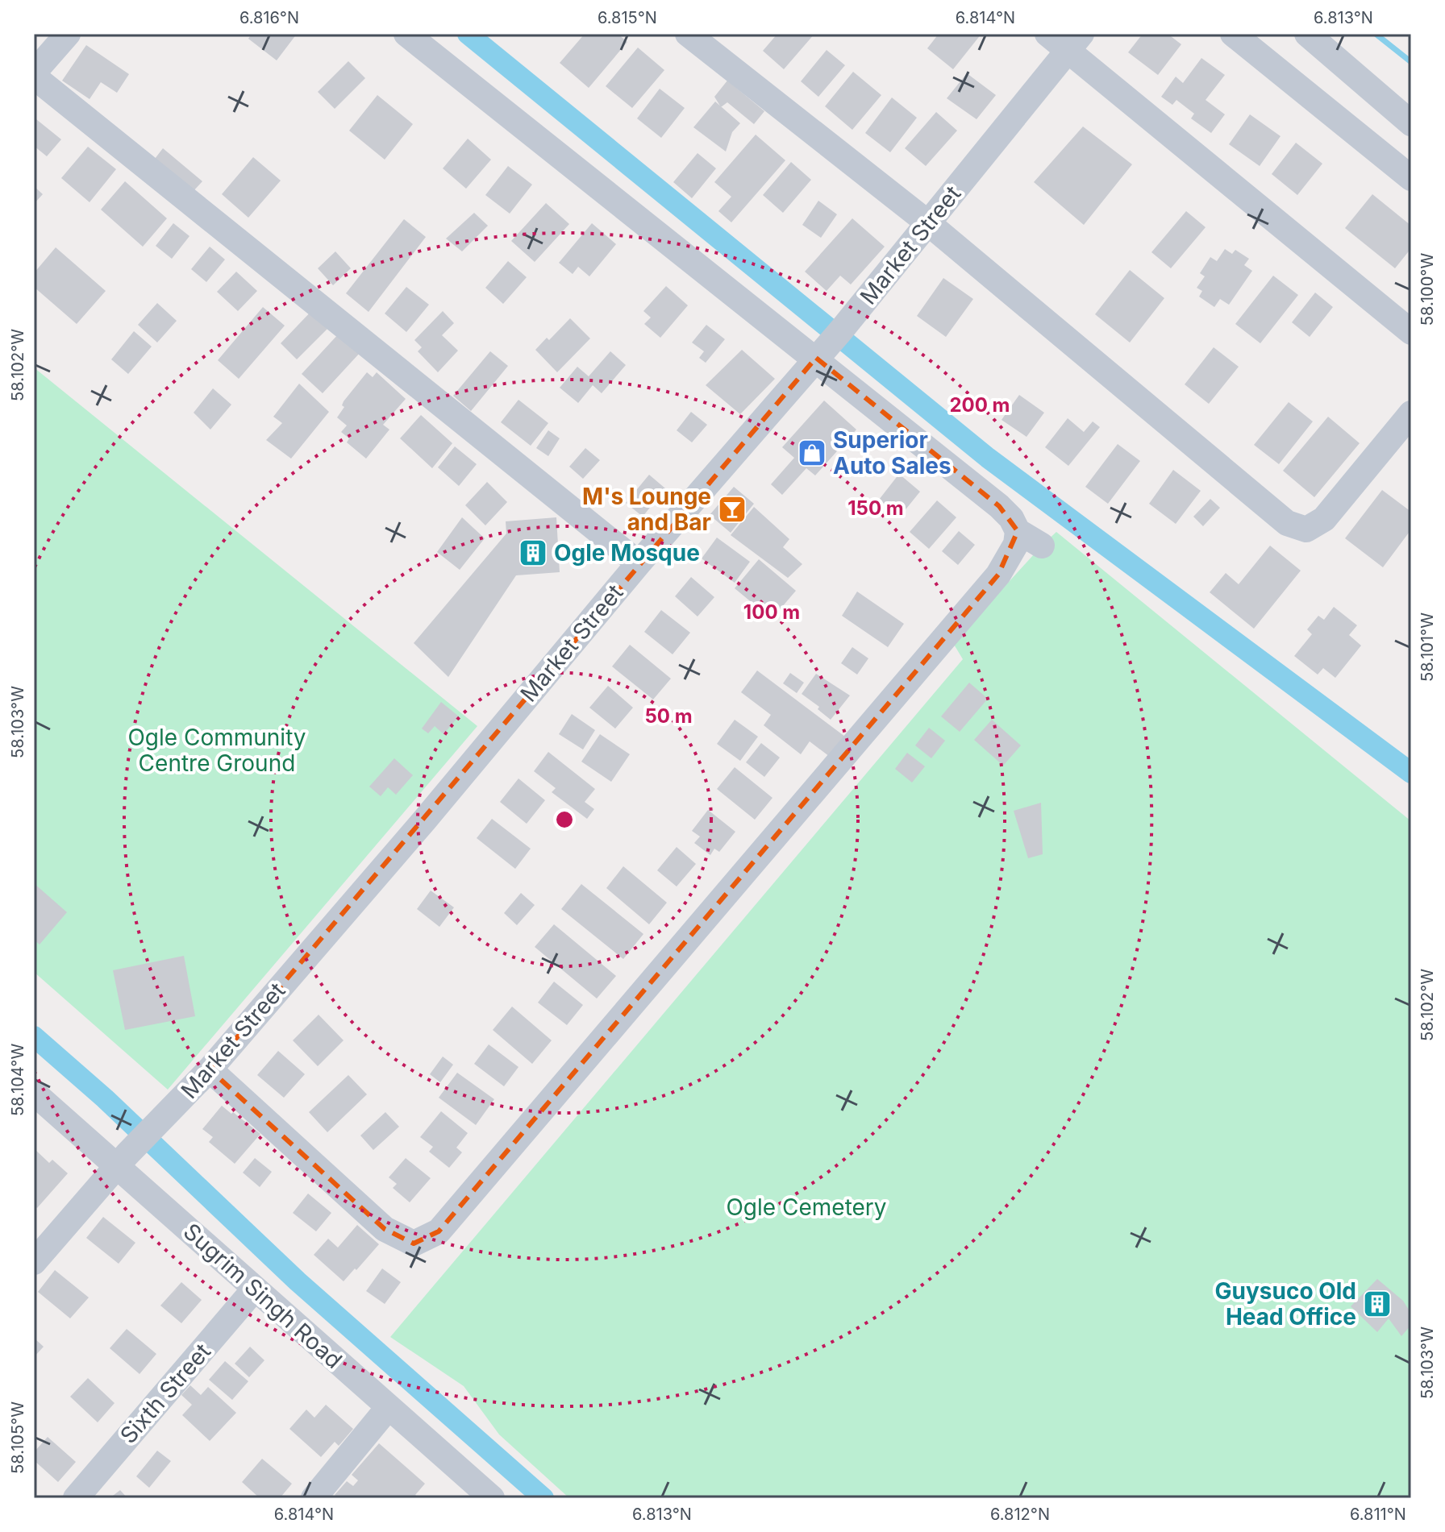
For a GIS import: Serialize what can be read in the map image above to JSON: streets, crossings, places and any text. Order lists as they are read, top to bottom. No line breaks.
{"streets":{"street":["Market Street","Sugrim Singh Road","Sixth Street"]},"crossings":[["Market Street","Sugrim Singh Road"],["Sugrim Singh Road","Sixth Street"]],"parks":["Ogle Community Centre Ground","Ogle Cemetery"],"places":{"shop":["Superior Auto Sales"],"bar":["M's Lounge and Bar"],"building":["Ogle Mosque","Guysuco Old Head Office"]},"coordinates":["6.816°N","6.815°N","6.814°N","6.813°N","58.100°W","58.102°W","58.101°W","58.103°W","58.104°W","58.105°W","6.812°N","6.811°N"],"rings":["200 m","150 m","100 m","50 m"]}
